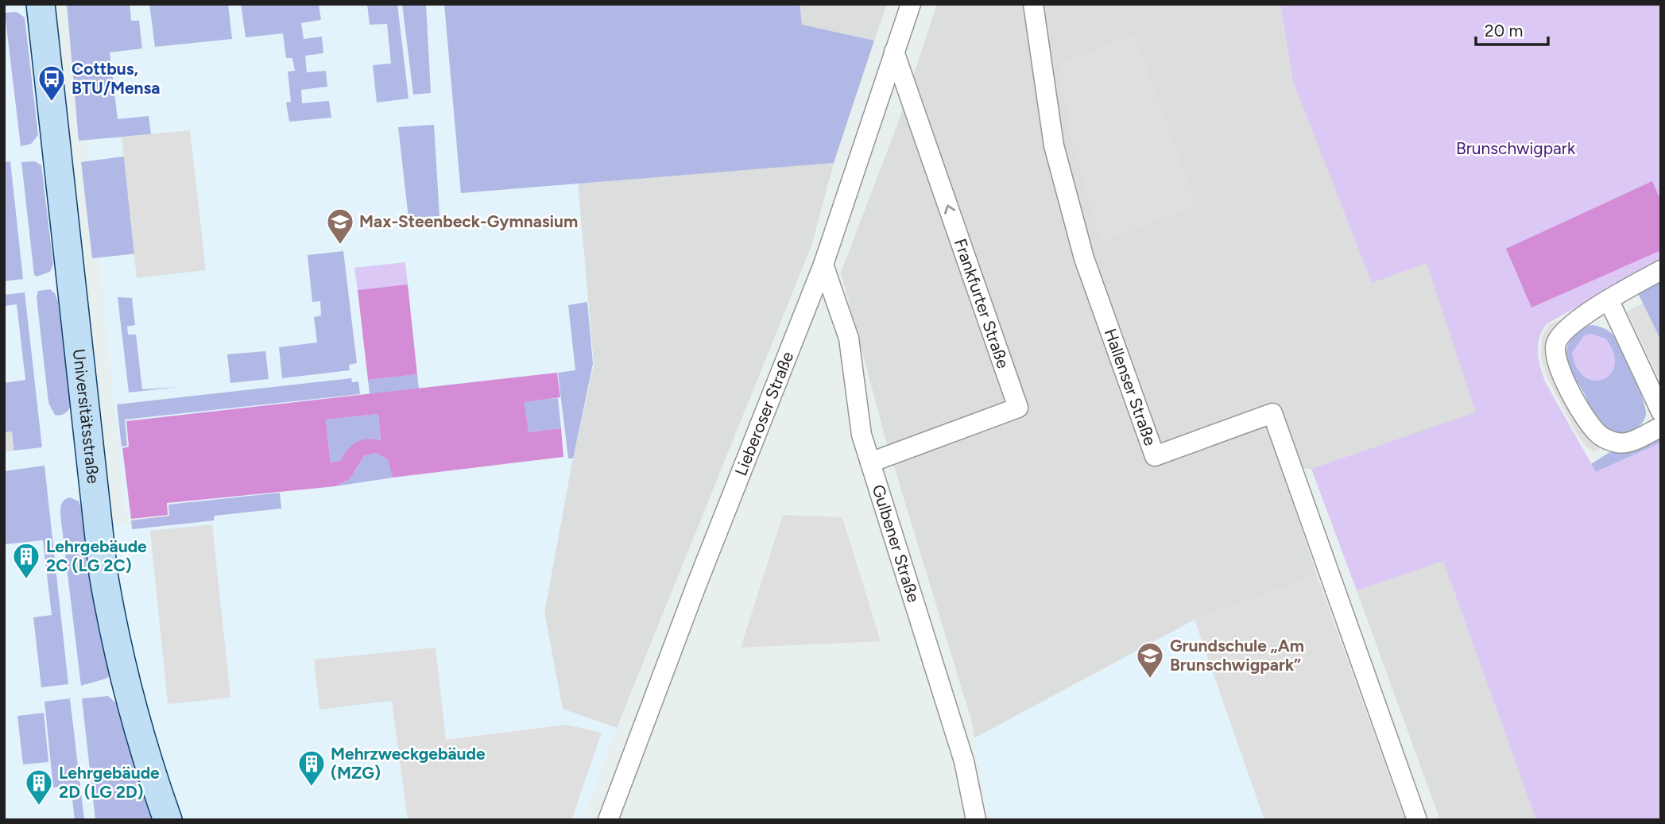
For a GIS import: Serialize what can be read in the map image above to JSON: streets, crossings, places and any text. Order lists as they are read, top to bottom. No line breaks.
{"streets":{"street":["Frankfurter Straße","Hallenser Straße","Lieberoser Straße","Universitätsstraße","Gulbener Straße"]},"crossings":[["Frankfurter Straße","Lieberoser Straße"],["Frankfurter Straße","Gulbener Straße"],["Lieberoser Straße","Gulbener Straße"]],"parks":["Brunschwigpark"],"places":{"bus stop":["Cottbus, BTU/Mensa"],"school or university":["Max-Steenbeck-Gymnasium","Grundschule „Am Brunschwigpark”"],"building":["Lehrgebäude 2C (LG 2C)","Mehrzweckgebäude (MZG)","Lehrgebäude 2D (LG 2D)"]},"scale_bar":"20 m"}
